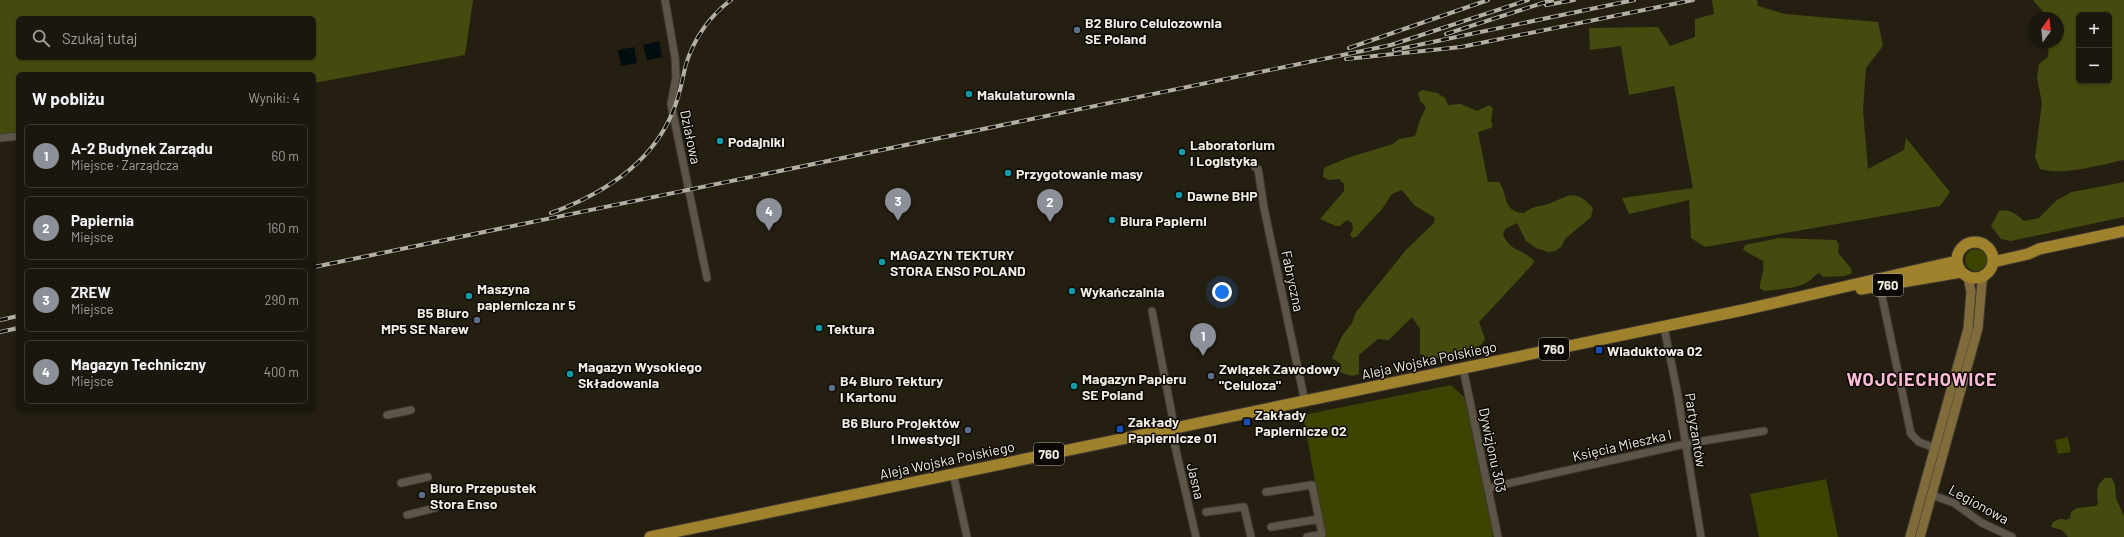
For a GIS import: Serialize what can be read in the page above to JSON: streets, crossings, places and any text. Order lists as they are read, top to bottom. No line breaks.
{"streets":{"main road":["760","Aleja Wojska Polskiego"],"street":["Działowa","Fabryczna","Partyzantów","Księcia Mieszka I","Dywizjonu 303","Jasna","Legionowa"]},"crossings":[["Fabryczna","Aleja Wojska Polskiego"],["760","Aleja Wojska Polskiego"],["Aleja Wojska Polskiego","Partyzantów"],["Aleja Wojska Polskiego","Dywizjonu 303"],["Aleja Wojska Polskiego","Jasna"],["Partyzantów","Księcia Mieszka I"],["Księcia Mieszka I","Dywizjonu 303"]],"districts":["WOJCIECHOWICE"],"places":{"other":["B2 Biuro Celulozownia SE Poland","Makulaturownia","Podajniki","Laboratorium i Logistyka","Przygotowanie masy","Dawne BHP","Biura Papierni","MAGAZYN TEKTURY STORA ENSO POLAND","Wykańczalnia","Maszyna papiernicza nr 5","B5 Biuro MP5 SE Narew","Tektura","Magazyn Wysokiego Składowania","Związek Zawodowy \"Celuloza\"","Magazyn Papieru SE Poland","B4 Biuro Tektury i Kartonu","B6 Biuro Projektów i Inwestycji","Biuro Przepustek Stora Enso"],"transit":["Wiaduktowa 02","Zakłady Papiernicze 02","Zakłady Papiernicze 01"]},"north":"top","page":{"map_buttons":["+","−"],"search":"Szukaj tutaj","heading":["W pobliżu","Wyniki: 4"],"list":[{"mark":"1","name":"A-2 Budynek Zarządu","note":"Miejsce · Zarządcza","value":"60 m"},{"mark":"2","name":"Papiernia","note":"Miejsce","value":"160 m"},{"mark":"3","name":"ZREW","note":"Miejsce","value":"290 m"},{"mark":"4","name":"Magazyn Techniczny","note":"Miejsce","value":"400 m"}],"pins":["3","2","4","1"]}}
